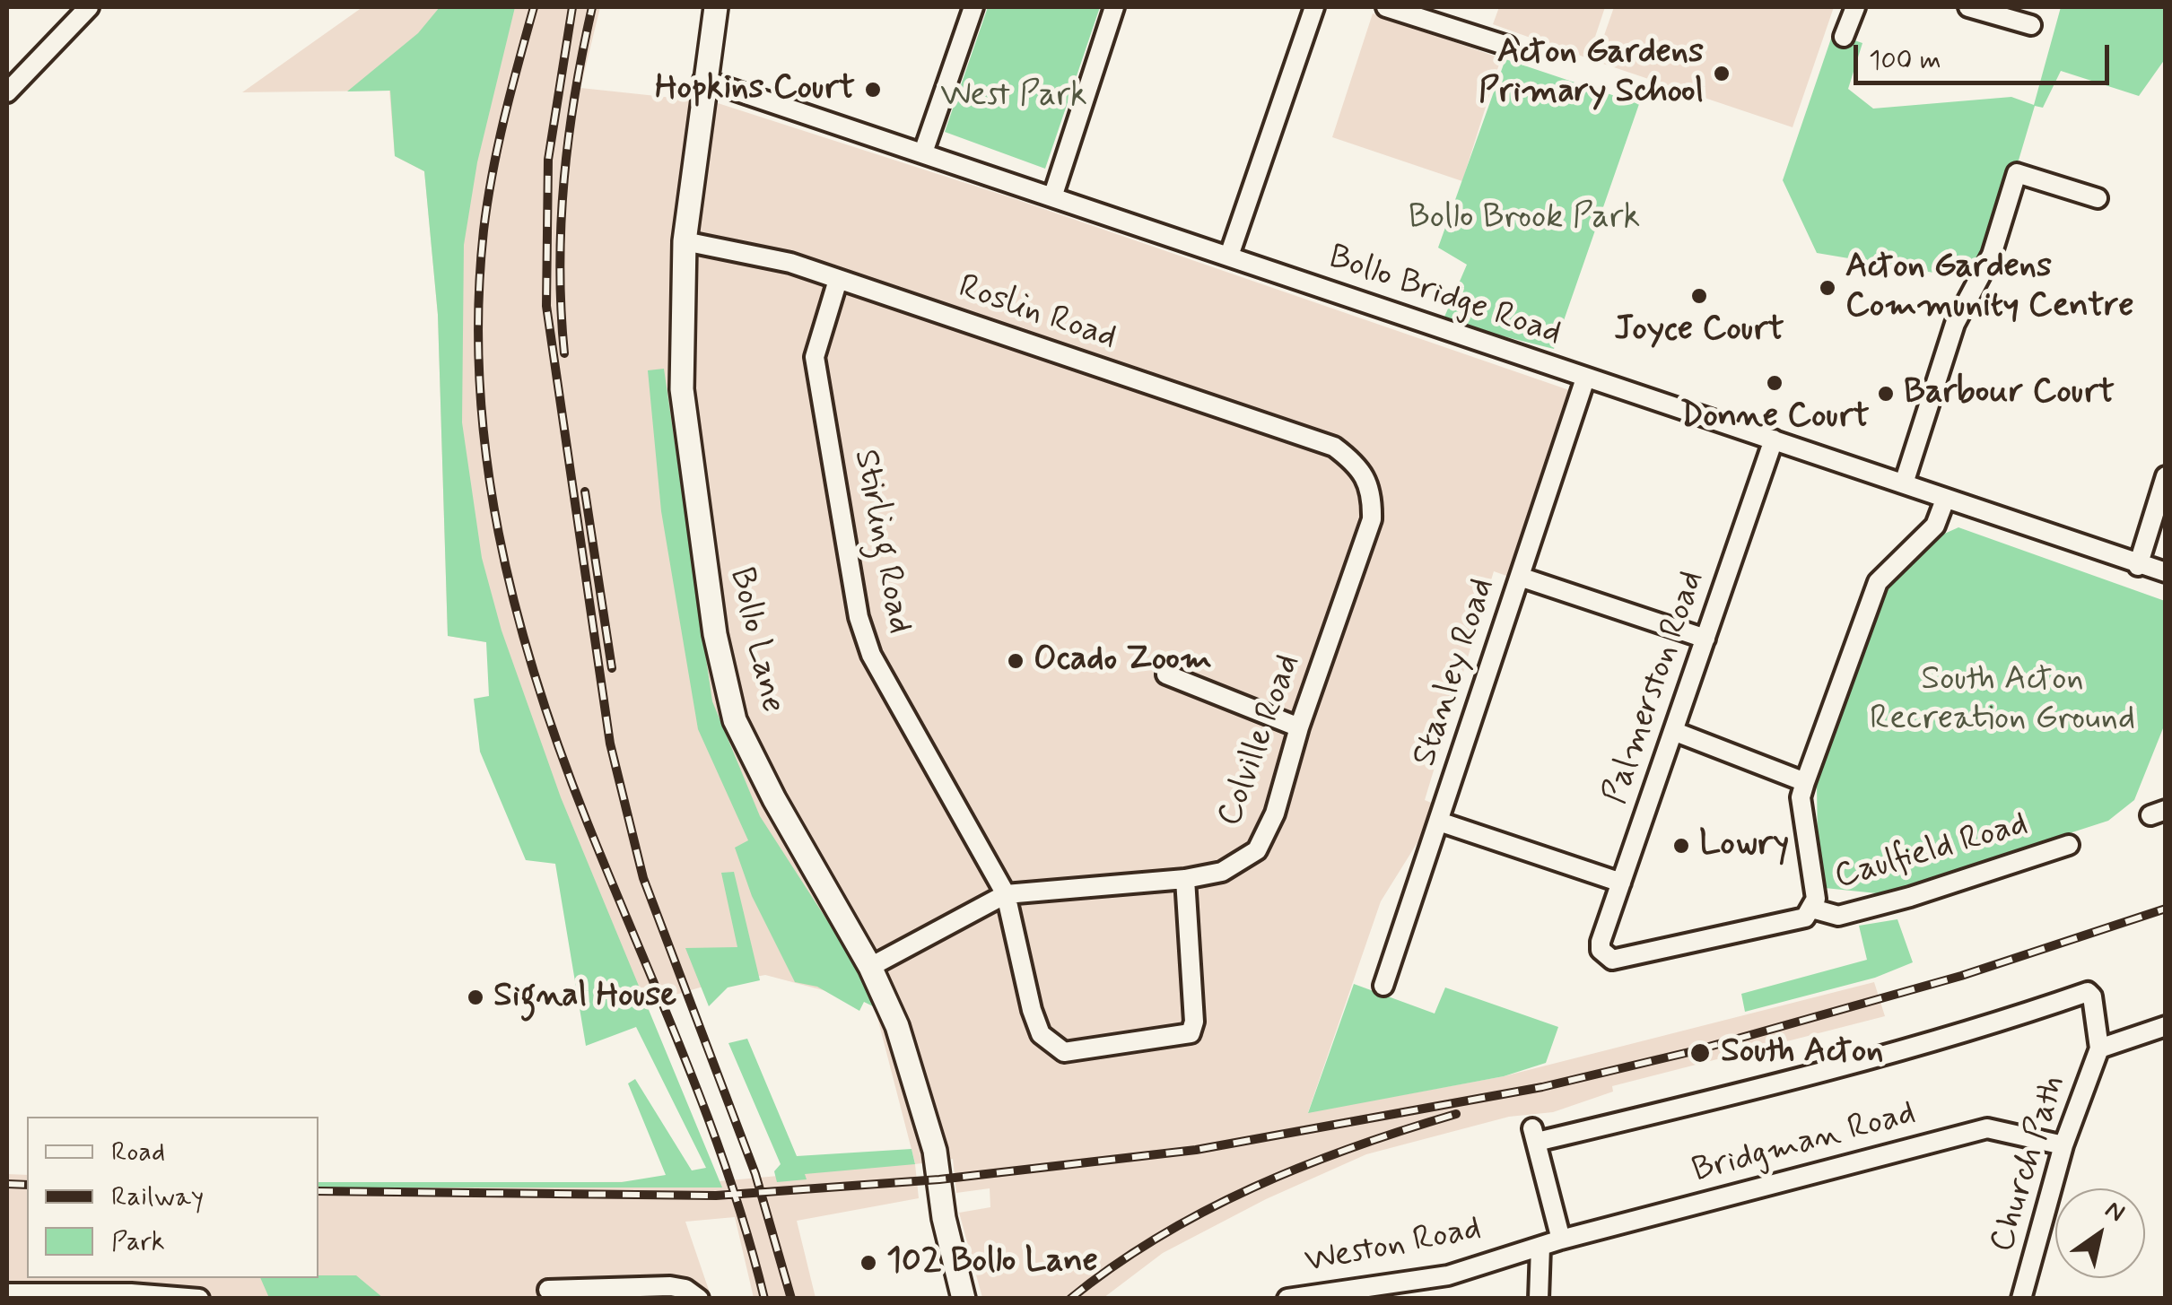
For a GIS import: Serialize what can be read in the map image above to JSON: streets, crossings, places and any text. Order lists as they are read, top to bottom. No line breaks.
{"streets":{"street":["Bollo Bridge Road","Roslin Road","Stirling Road","Bollo Lane","Stanley Road","Palmerston Road","Colville Road","Caulfield Road","Bridgman Road","Church Path","Weston Road"]},"crossings":[["Bollo Bridge Road","Bollo Lane"],["Bollo Bridge Road","Stanley Road"],["Bollo Bridge Road","Palmerston Road"],["Roslin Road","Stirling Road"],["Roslin Road","Bollo Lane"],["Roslin Road","Colville Road"],["Stirling Road","Colville Road"],["Bollo Lane","Colville Road"],["Palmerston Road","Caulfield Road"],["Bridgman Road","Church Path"],["Bridgman Road","Weston Road"]],"parks":["West Park","Bollo Brook Park","South Acton Recreation Ground"],"places":["Acton Gardens Primary School","Hopkins Court","Acton Gardens Community Centre","Joyce Court","Donne Court","Barbour Court","Ocado Zoom","Lowry","Signal House","South Acton","102 Bollo Lane"],"legend":["Road","Railway","Park"],"scale_bar":"100 m","north":"top right"}
